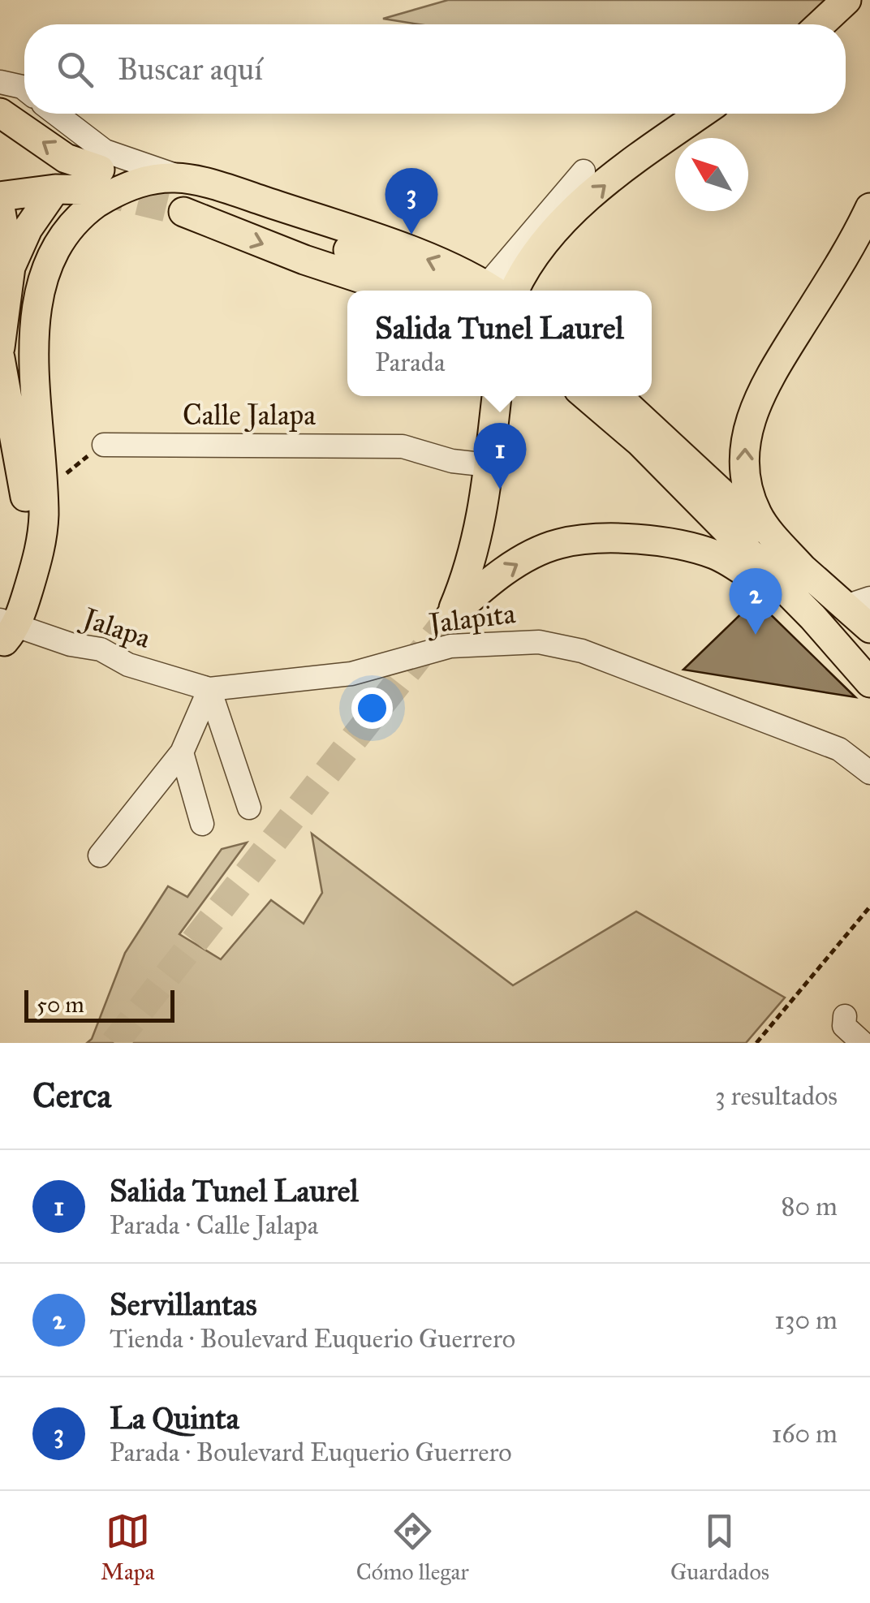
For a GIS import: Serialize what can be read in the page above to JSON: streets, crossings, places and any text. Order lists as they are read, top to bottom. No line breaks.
{"streets":{"street":["Calle Jalapa","Jalapita","Jalapa"]},"crossings":[["Jalapita","Jalapa"]],"scale_bar":"50 m","north":"top left","page":{"search":"Buscar aquí","pins":["3","1","2"],"popup":["Salida Tunel Laurel","Parada"],"scale":"50 m","heading":["Cerca","3 resultados"],"list":[{"mark":"1","name":"Salida Tunel Laurel","note":"Parada · Calle Jalapa","value":"80 m"},{"mark":"2","name":"Servillantas","note":"Tienda · Boulevard Euquerio Guerrero","value":"130 m"},{"mark":"3","name":"La Quinta","note":"Parada · Boulevard Euquerio Guerrero","value":"160 m"}],"nav":["Mapa","Cómo llegar","Guardados"]}}
